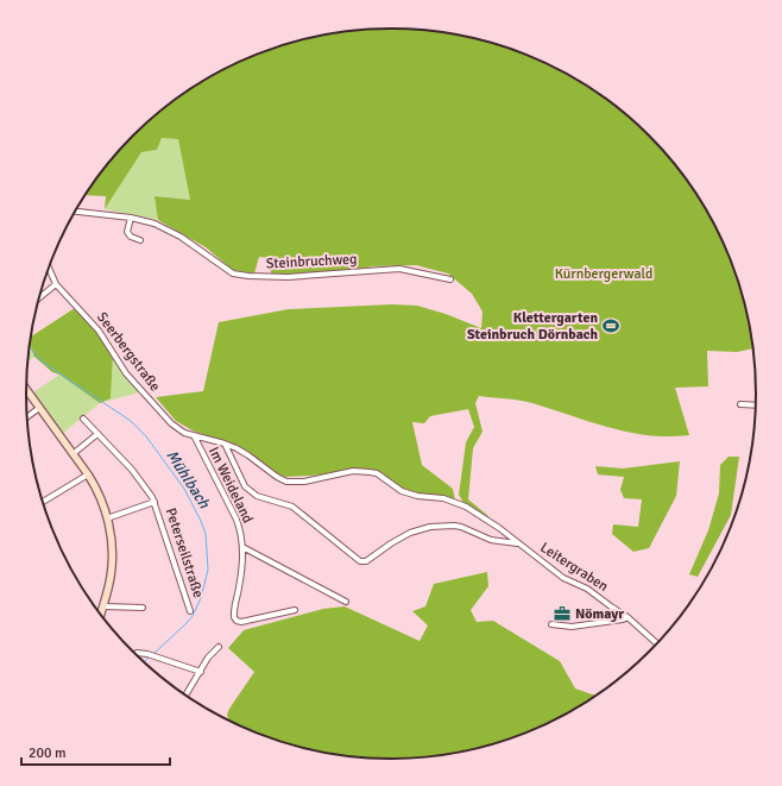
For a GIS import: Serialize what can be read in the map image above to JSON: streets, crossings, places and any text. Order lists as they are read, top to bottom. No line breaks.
{"streets":{"street":["Steinbruchweg","Seerbergstraße","Im Weideland","Peterseilstraße","Leitergraben"]},"crossings":[["Seerbergstraße","Im Weideland"],["Seerbergstraße","Leitergraben"]],"water":["Mühlbach"],"parks":["Kürnbergerwald"],"places":{"sports":["Klettergarten Steinbruch Dörnbach"],"office":["Nömayr"]},"scale_bar":"200 m"}
